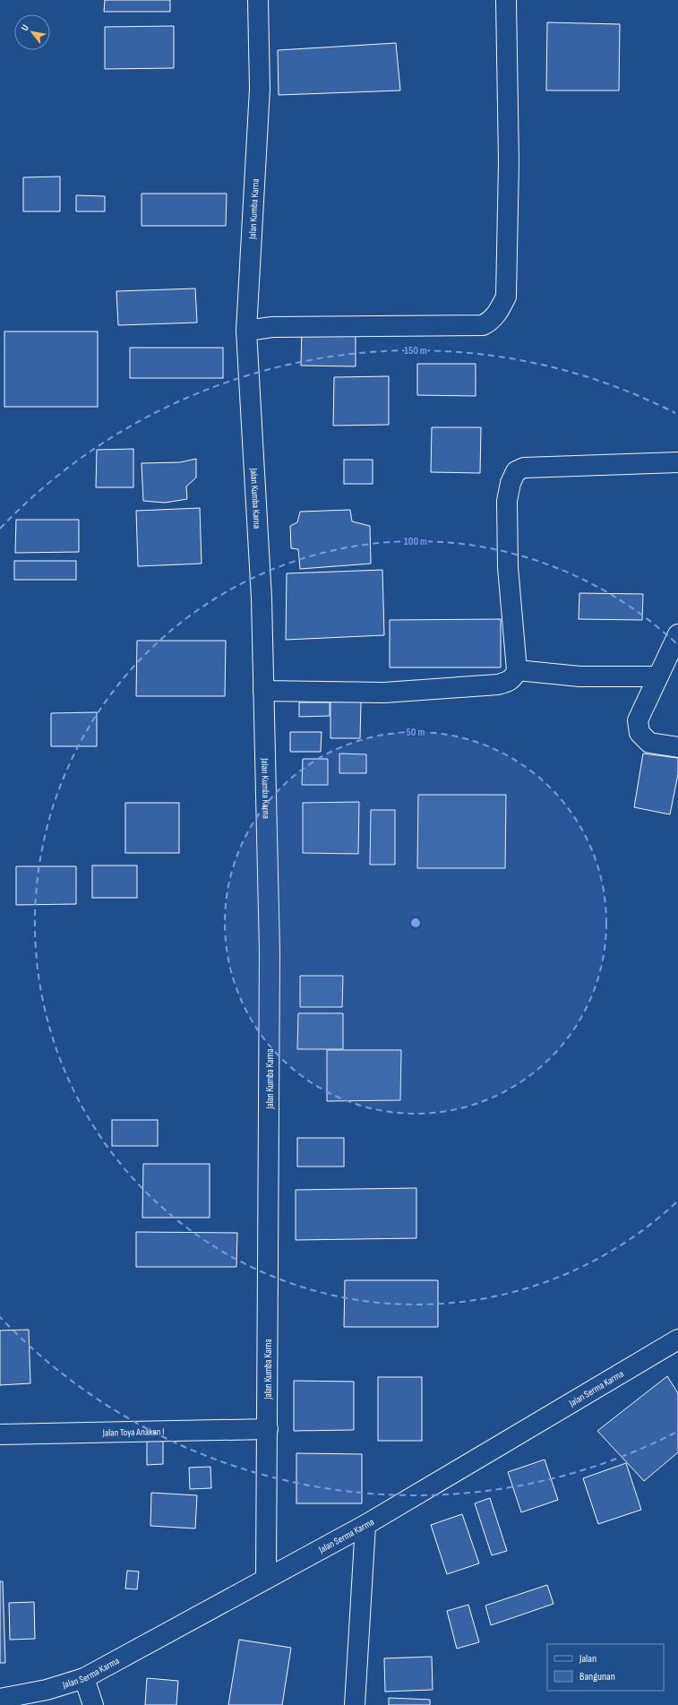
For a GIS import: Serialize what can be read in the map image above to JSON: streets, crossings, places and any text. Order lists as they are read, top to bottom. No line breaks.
{"streets":{"street":["Jalan Kumba Karna","Jalan Serma Karma","Jalan Toya Anakan I"]},"crossings":[["Jalan Kumba Karna","Jalan Serma Karma"],["Jalan Kumba Karna","Jalan Toya Anakan I"]],"legend":["Jalan","Bangunan"],"north":"top left","rings":["150 m","100 m","50 m"]}
